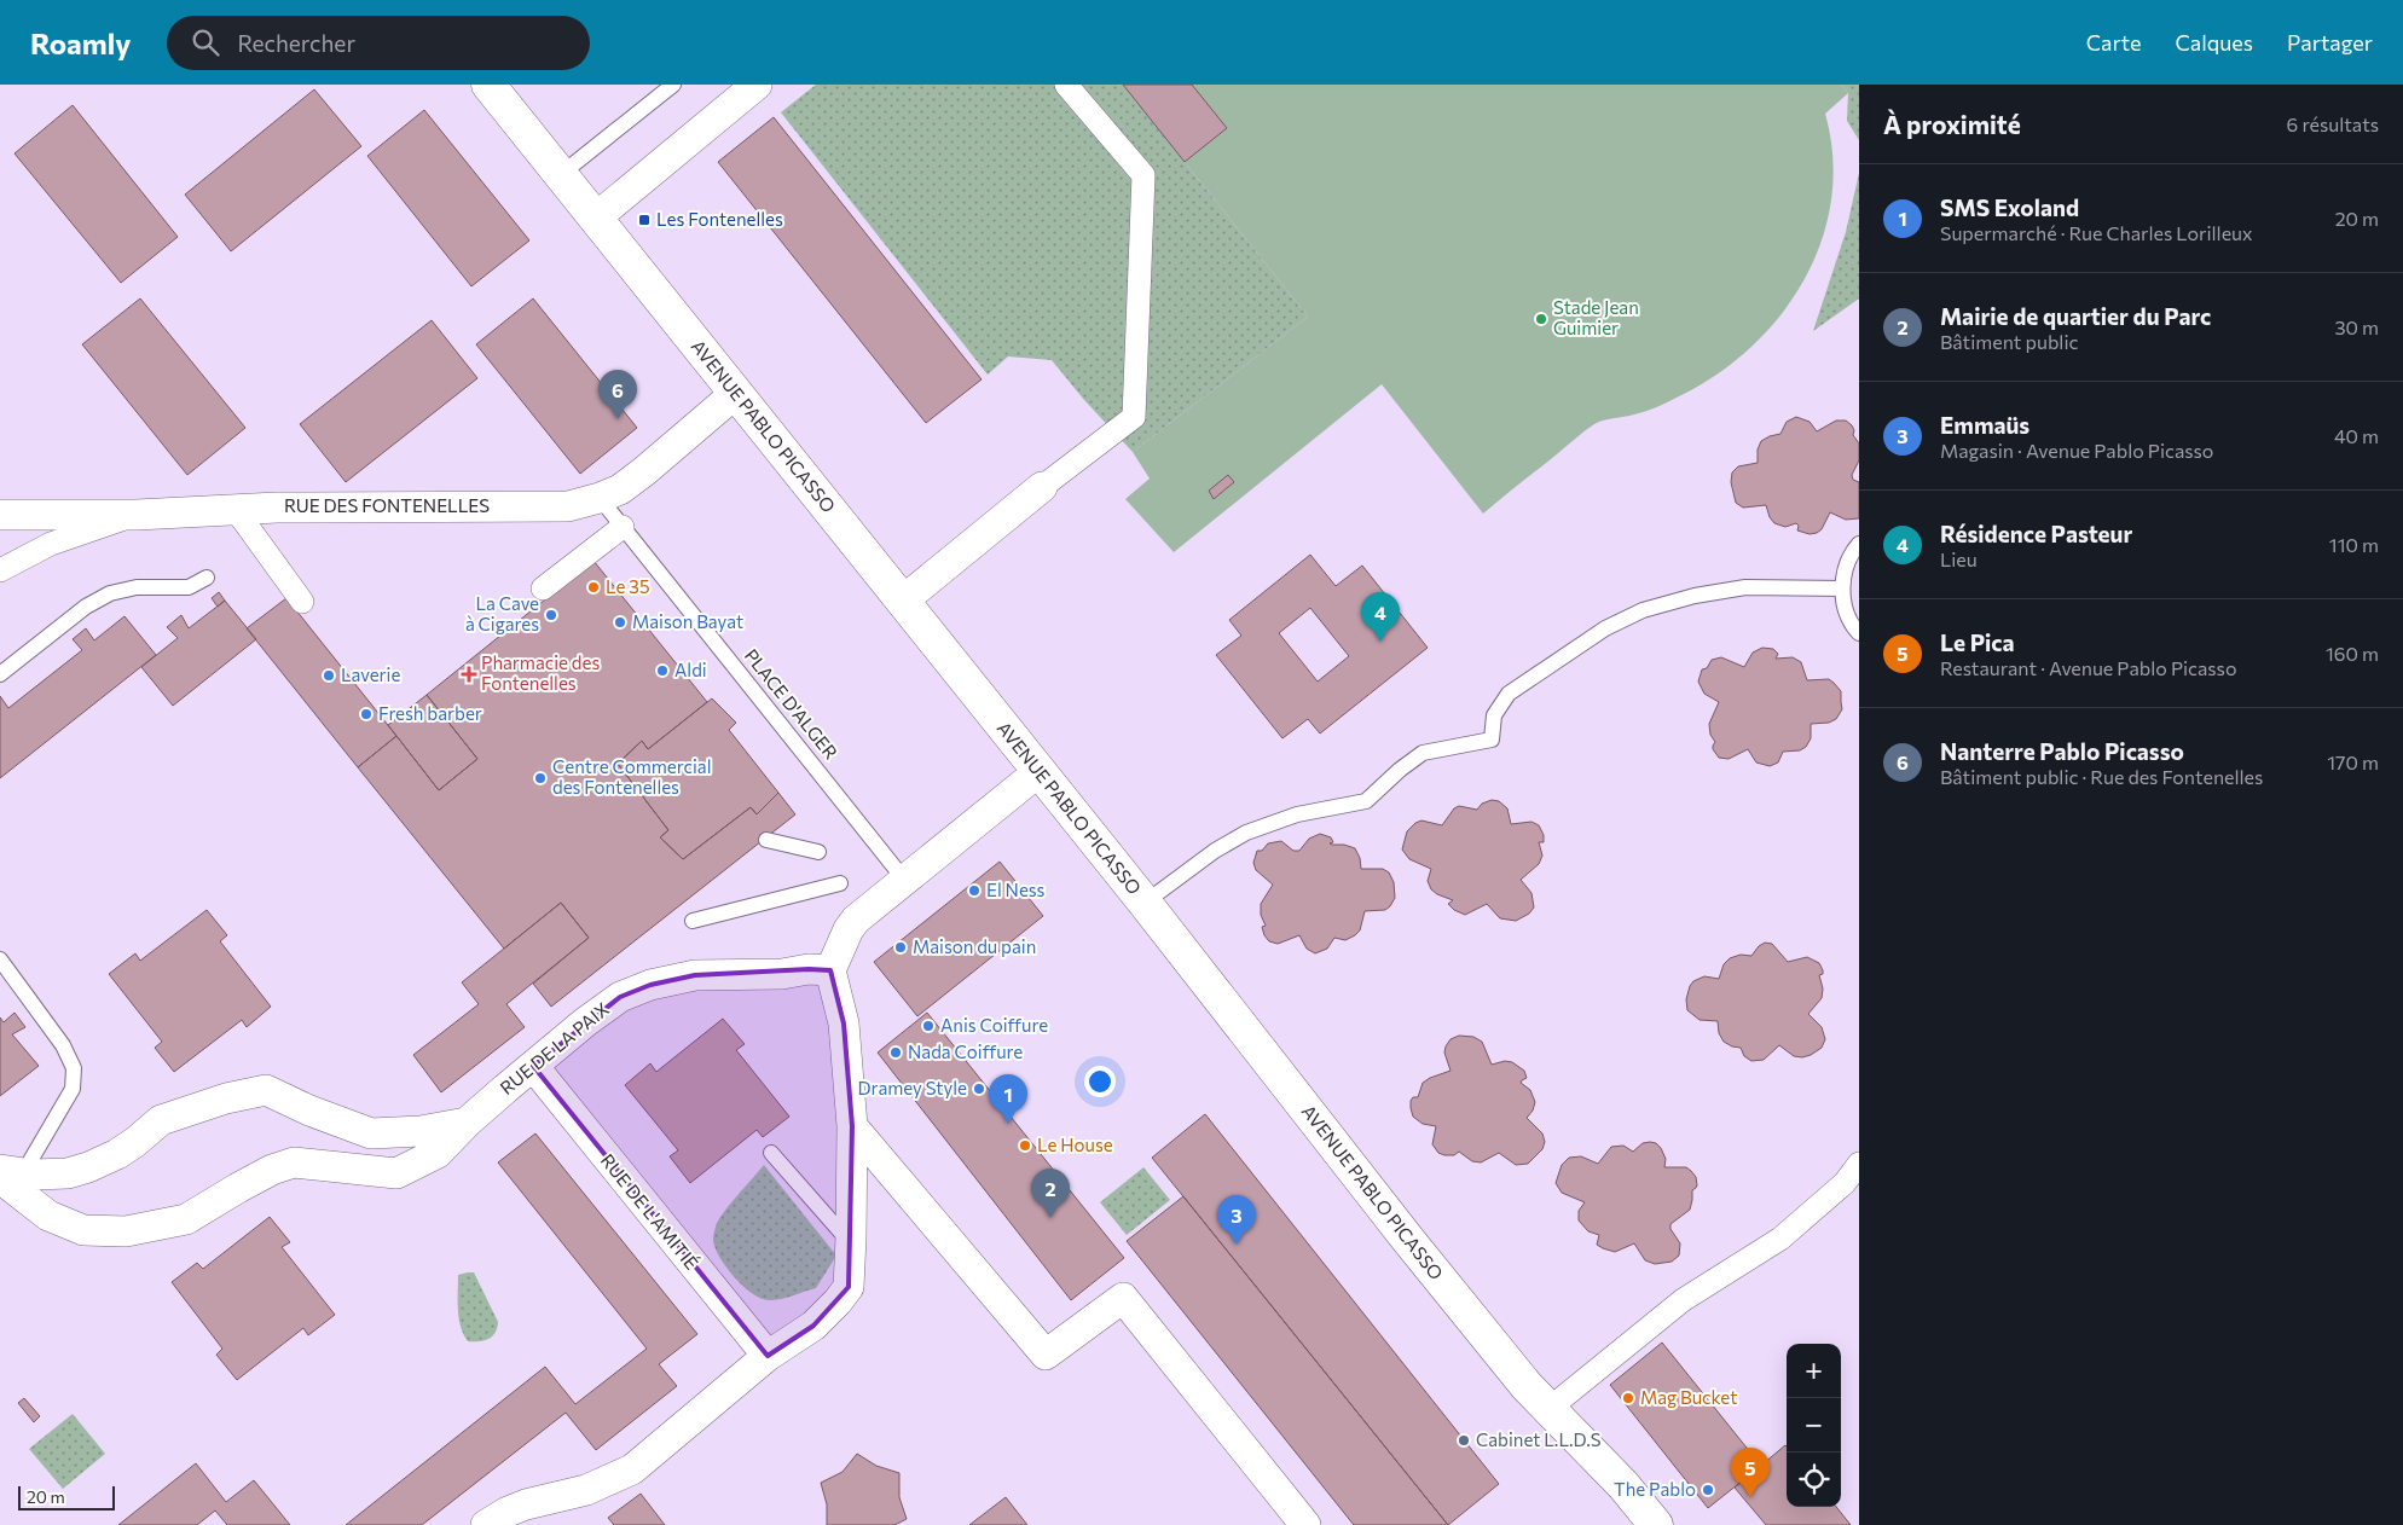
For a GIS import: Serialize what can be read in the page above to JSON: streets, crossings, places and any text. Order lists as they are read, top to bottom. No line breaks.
{"streets":{"street":["AVENUE PABLO PICASSO","RUE DES FONTENELLES","RUE DE LA PAIX","RUE DE L'AMITIÉ"],"lane":["PLACE D'ALGER"]},"crossings":[["AVENUE PABLO PICASSO","RUE DES FONTENELLES"],["RUE DES FONTENELLES","PLACE D'ALGER"],["RUE DE LA PAIX","RUE DE L'AMITIÉ"]],"places":{"transit":["Les Fontenelles"],"other":["Stade Jean Guimier","Le 35","La Cave à Cigares","Maison Bayat","Aldi","Laverie","Fresh barber","Centre Commercial des Fontenelles","El Ness","Maison du pain","Anis Coiffure","Nada Coiffure","Dramey Style","Le House","Mag Bucket","Cabinet L.L.D.S","The Pablo"],"health":["Pharmacie des Fontenelles"]},"scale_bar":"20 m","page":{"header":"Roamly","search":"Rechercher","nav":["Carte","Calques","Partager"],"heading":["À proximité","6 résultats"],"list":[{"mark":"1","name":"SMS Exoland","note":"Supermarché · Rue Charles Lorilleux","value":"20 m"},{"mark":"2","name":"Mairie de quartier du Parc","note":"Bâtiment public","value":"30 m"},{"mark":"3","name":"Emmaüs","note":"Magasin · Avenue Pablo Picasso","value":"40 m"},{"mark":"4","name":"Résidence Pasteur","note":"Lieu","value":"110 m"},{"mark":"5","name":"Le Pica","note":"Restaurant · Avenue Pablo Picasso","value":"160 m"},{"mark":"6","name":"Nanterre Pablo Picasso","note":"Bâtiment public · Rue des Fontenelles","value":"170 m"}],"pins":["6","4","1","2","3","5"],"map_buttons":["+","−"],"scale":"20 m"}}
